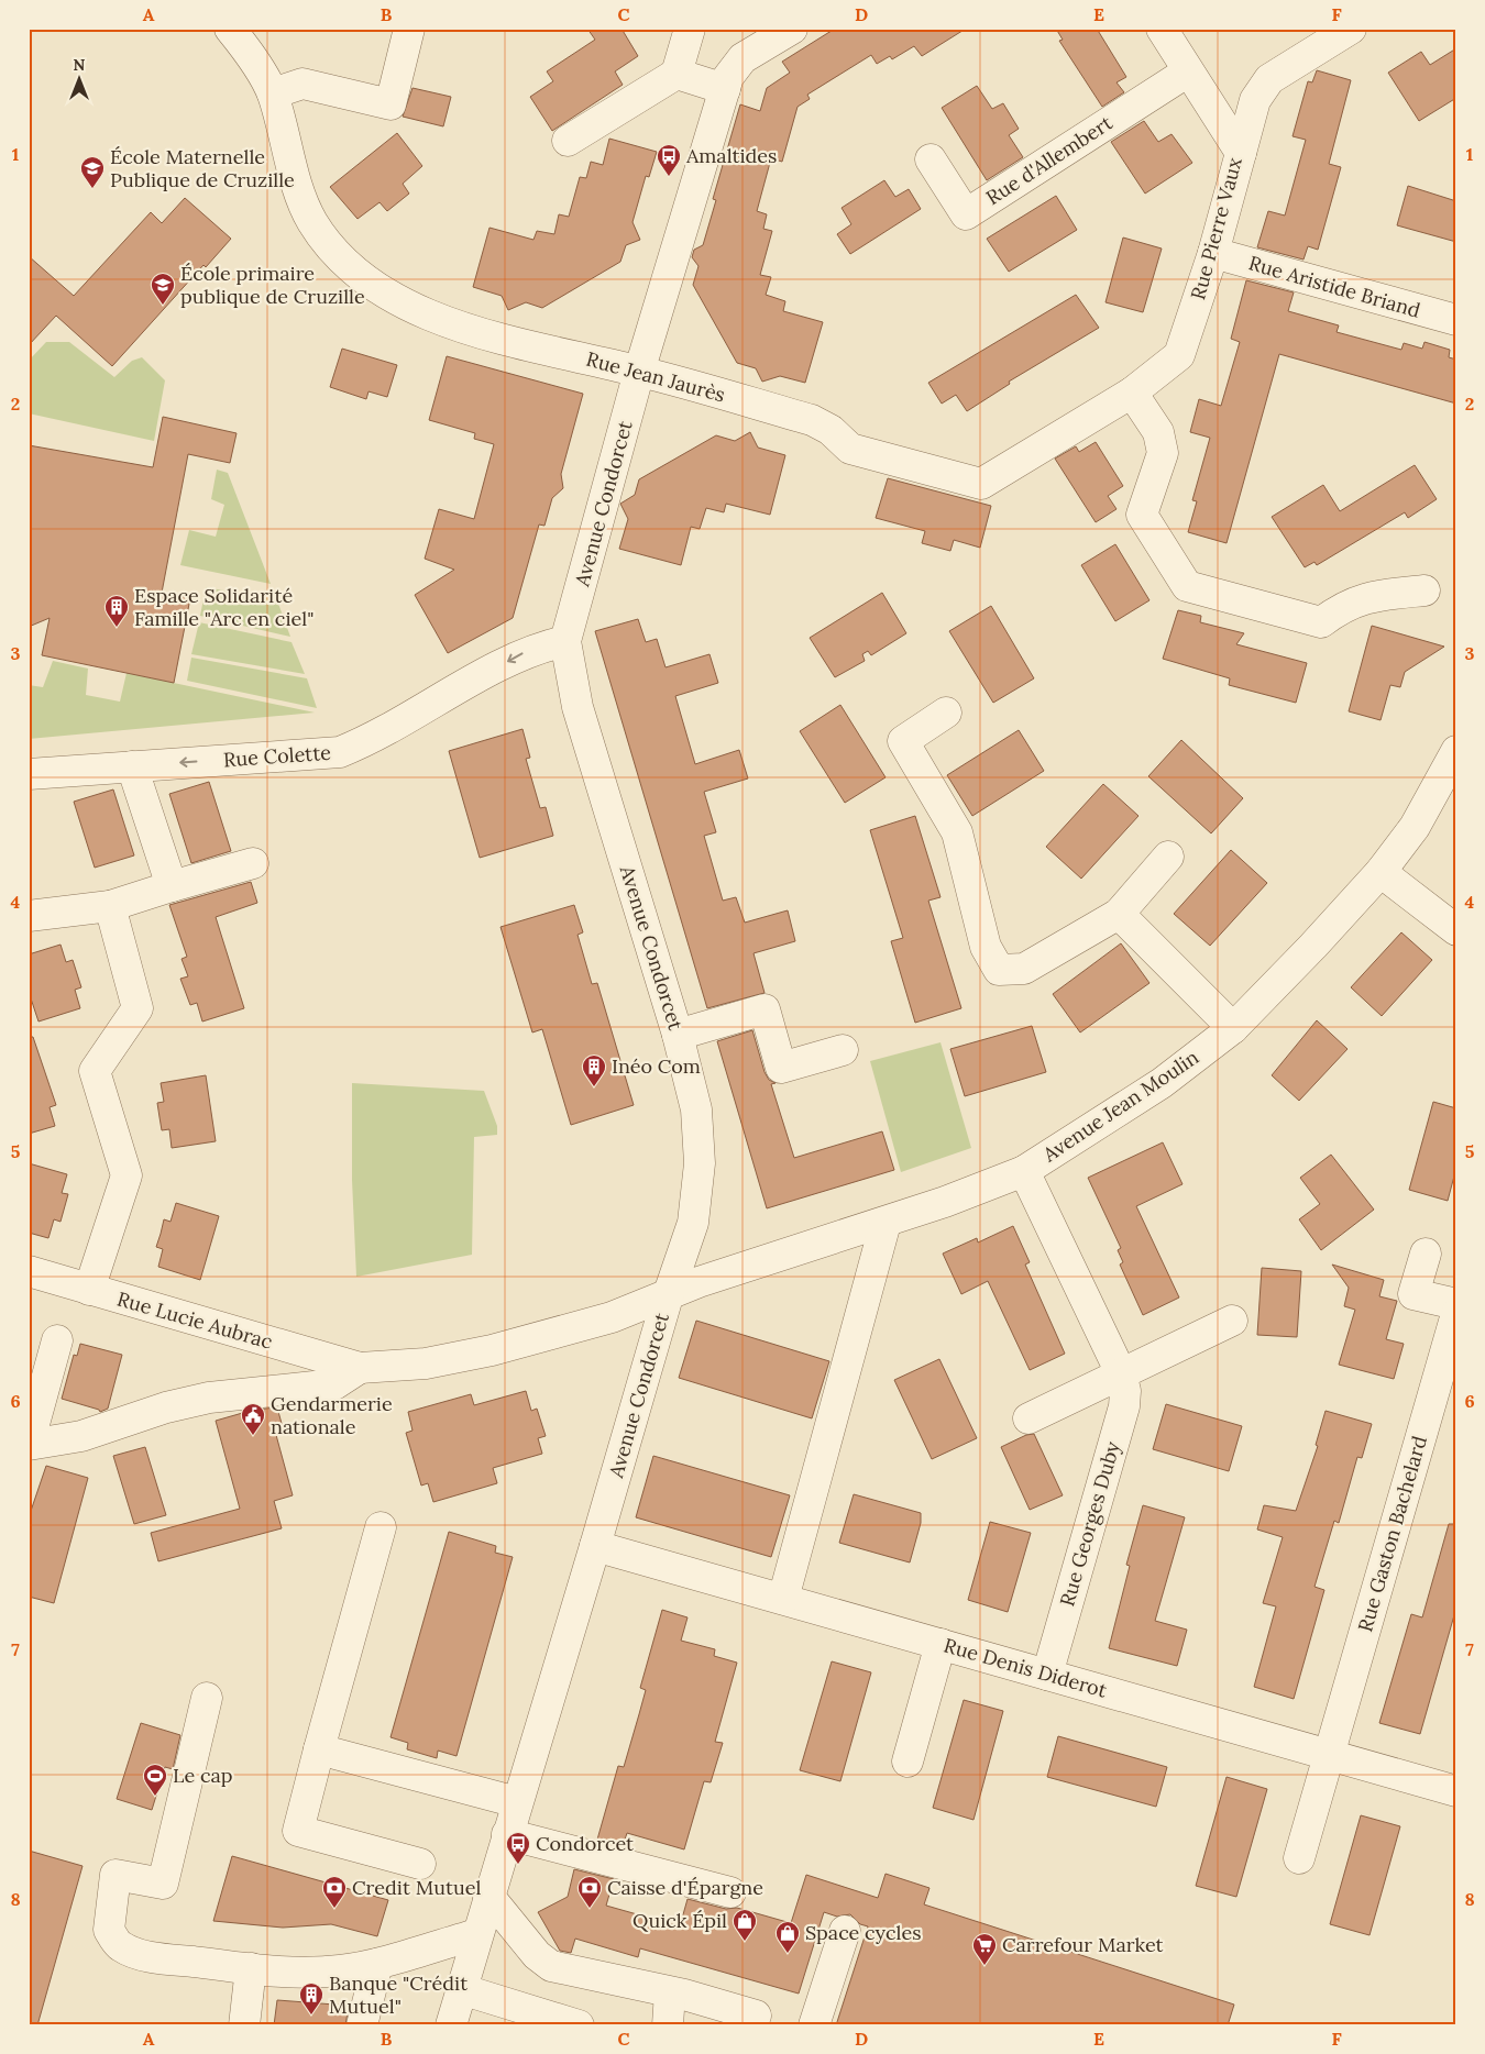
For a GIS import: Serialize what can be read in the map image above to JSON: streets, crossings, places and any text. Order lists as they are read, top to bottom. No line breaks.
{"streets":{"street":["Rue d'Allembert","Rue Pierre Vaux","Rue Aristide Briand","Rue Jean Jaurès","Avenue Condorcet","Rue Colette","Avenue Jean Moulin","Rue Lucie Aubrac","Rue Georges Duby","Rue Gaston Bachelard","Rue Denis Diderot"]},"crossings":[["Rue d'Allembert","Rue Pierre Vaux"],["Rue Pierre Vaux","Rue Aristide Briand"],["Rue Pierre Vaux","Rue Jean Jaurès"],["Rue Jean Jaurès","Avenue Condorcet"],["Avenue Condorcet","Rue Colette"],["Avenue Condorcet","Avenue Jean Moulin"],["Avenue Condorcet","Rue Denis Diderot"],["Avenue Jean Moulin","Rue Lucie Aubrac"],["Avenue Jean Moulin","Rue Georges Duby"],["Rue Georges Duby","Rue Denis Diderot"],["Rue Gaston Bachelard","Rue Denis Diderot"]],"one_way":["Rue Colette"],"places":{"bus stop":["Amaltides","Condorcet"],"school or university":["École Maternelle Publique de Cruzille","École primaire publique de Cruzille"],"building":["Espace Solidarité Famille \"Arc en ciel\"","Inéo Com","Banque \"Crédit Mutuel\""],"public building":["Gendarmerie nationale"],"sports":["Le cap"],"bank":["Credit Mutuel","Caisse d'Épargne"],"shop":["Quick Épil","Space cycles"],"supermarket":["Carrefour Market"]},"north":"top","grid":{"columns":["A","B","C","D","E","F"],"rows":["1","2","3","4","5","6","7","8"]}}
